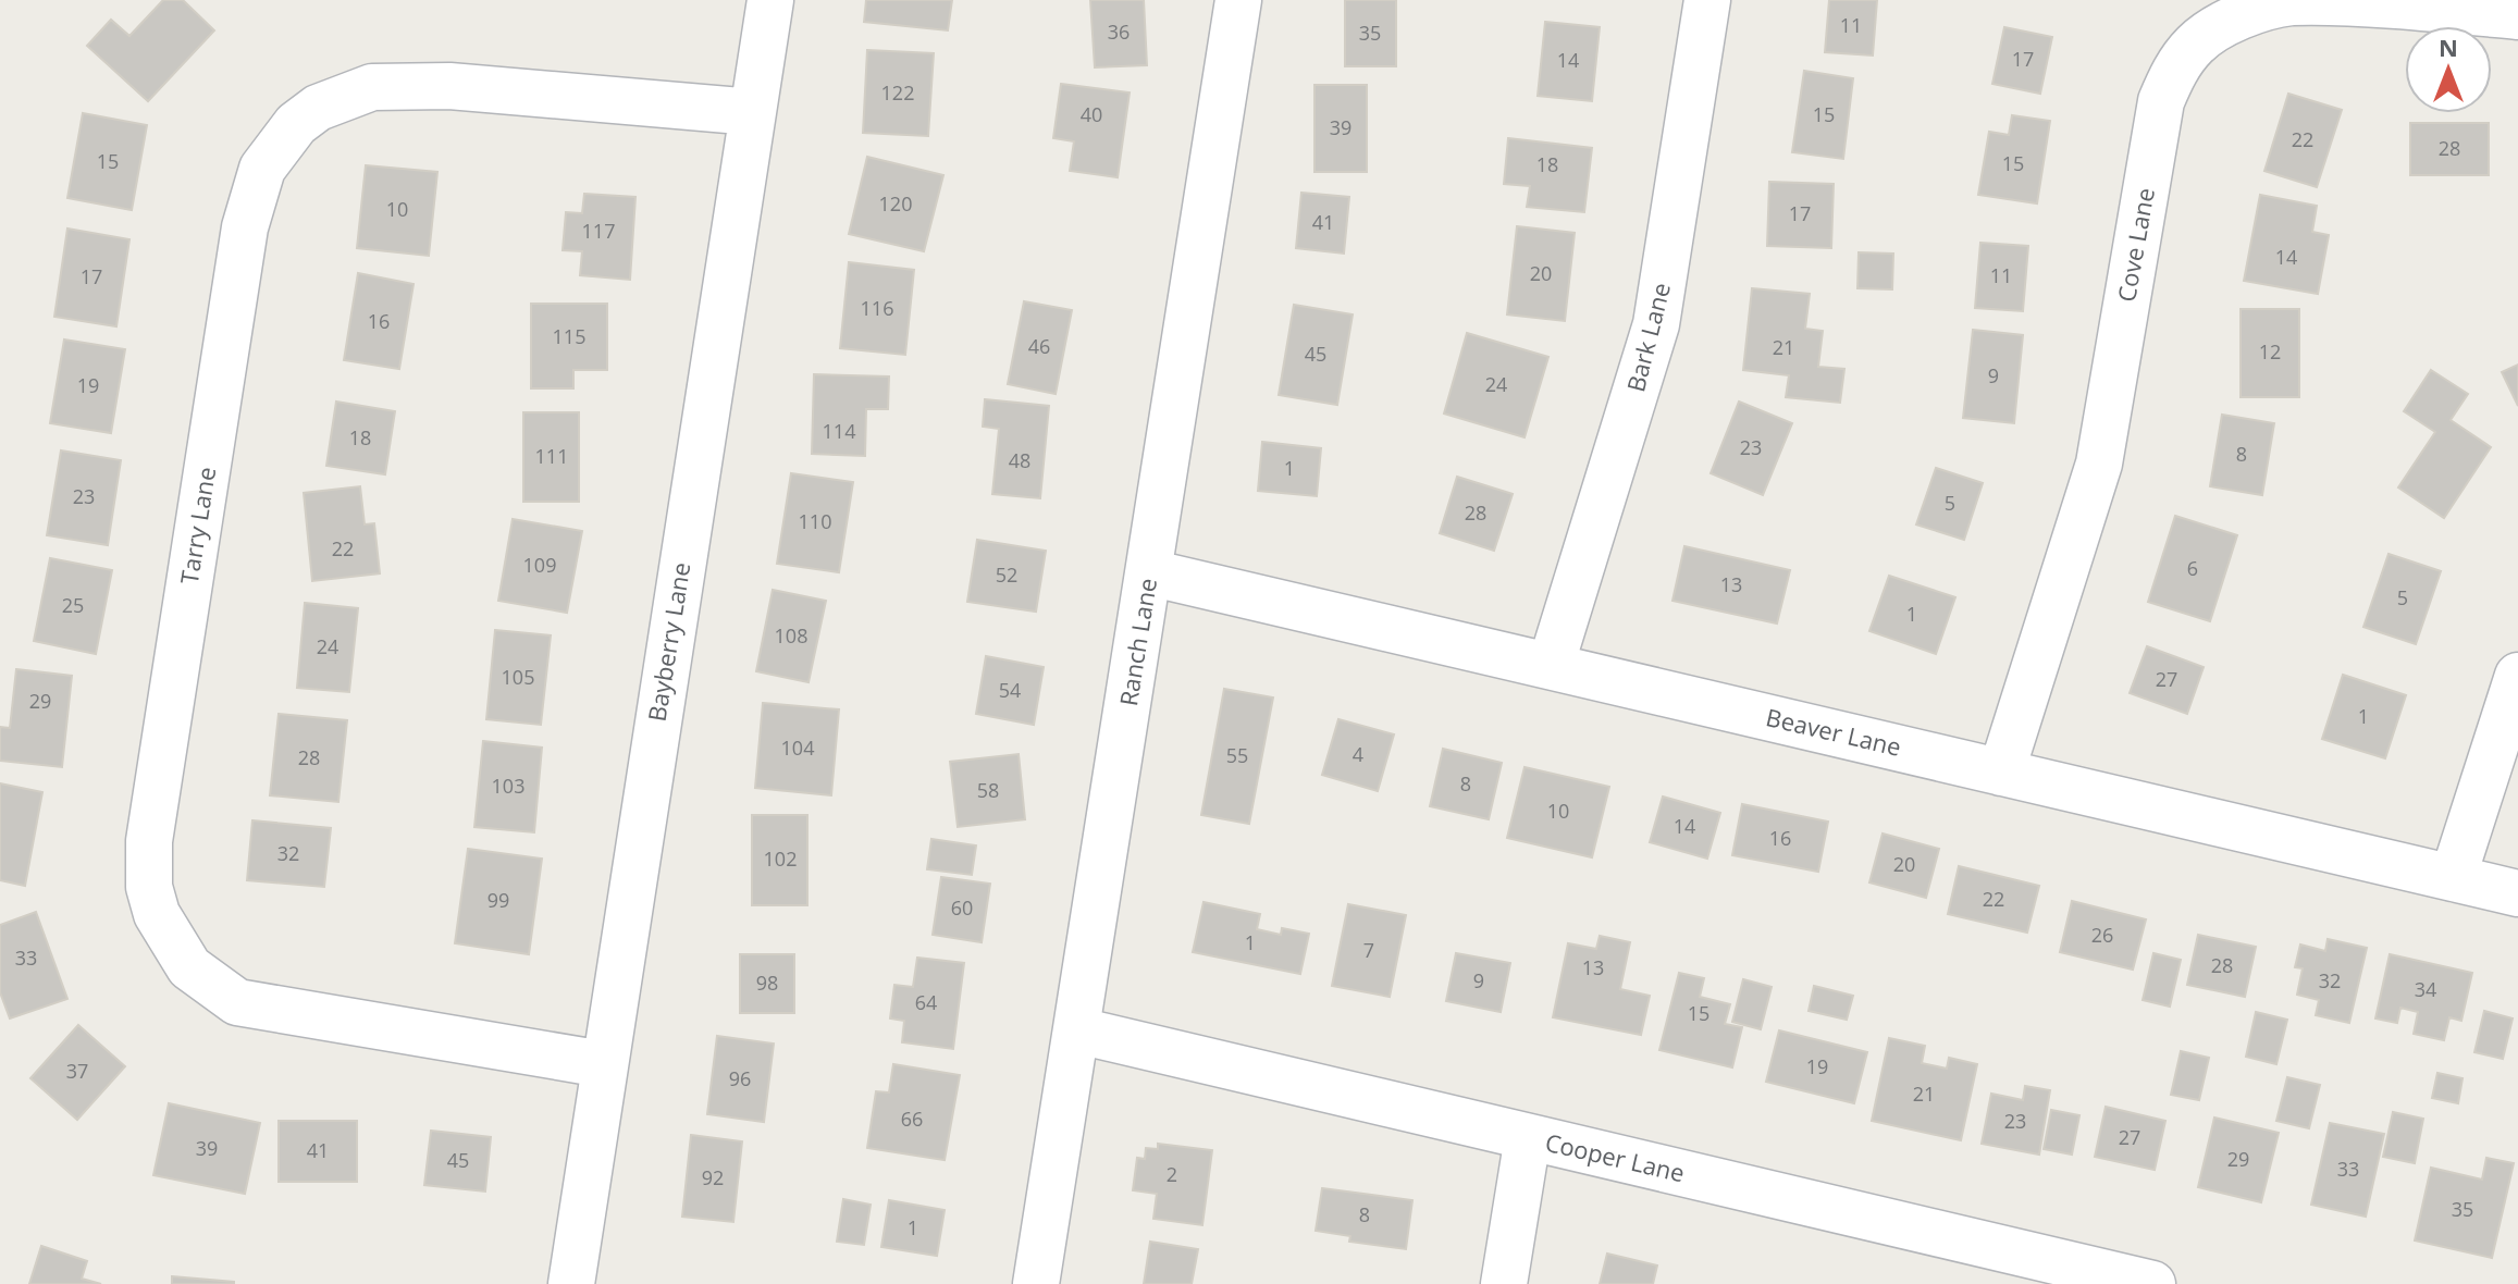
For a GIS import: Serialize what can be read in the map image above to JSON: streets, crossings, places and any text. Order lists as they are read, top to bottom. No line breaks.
{"streets":{"street":["Cove Lane","Bark Lane","Tarry Lane","Bayberry Lane","Ranch Lane","Beaver Lane","Cooper Lane"]},"crossings":[["Cove Lane","Beaver Lane"],["Bark Lane","Beaver Lane"],["Tarry Lane","Bayberry Lane"],["Ranch Lane","Beaver Lane"],["Ranch Lane","Cooper Lane"]],"house_numbers":["11","36","35","17","14","122","40","15","39","22","28","15","15","18","120","10","17","41","117","14","20","11","17","116","16","115","46","21","12","45","9","24","19","114","18","23","8","111","48","1","23","5","28","110","22","109","6","52","13","5","25","1","108","24","105","27","54","29","1","104","4","55","28","8","103","58","10","14","16","32","102","20","22","99","60","26","1","7","33","28","13","9","32","98","34","64","15","19","37","96","21","66","23","27","39","41","29","45","33","2","92","35","8","1"],"north":"top"}
